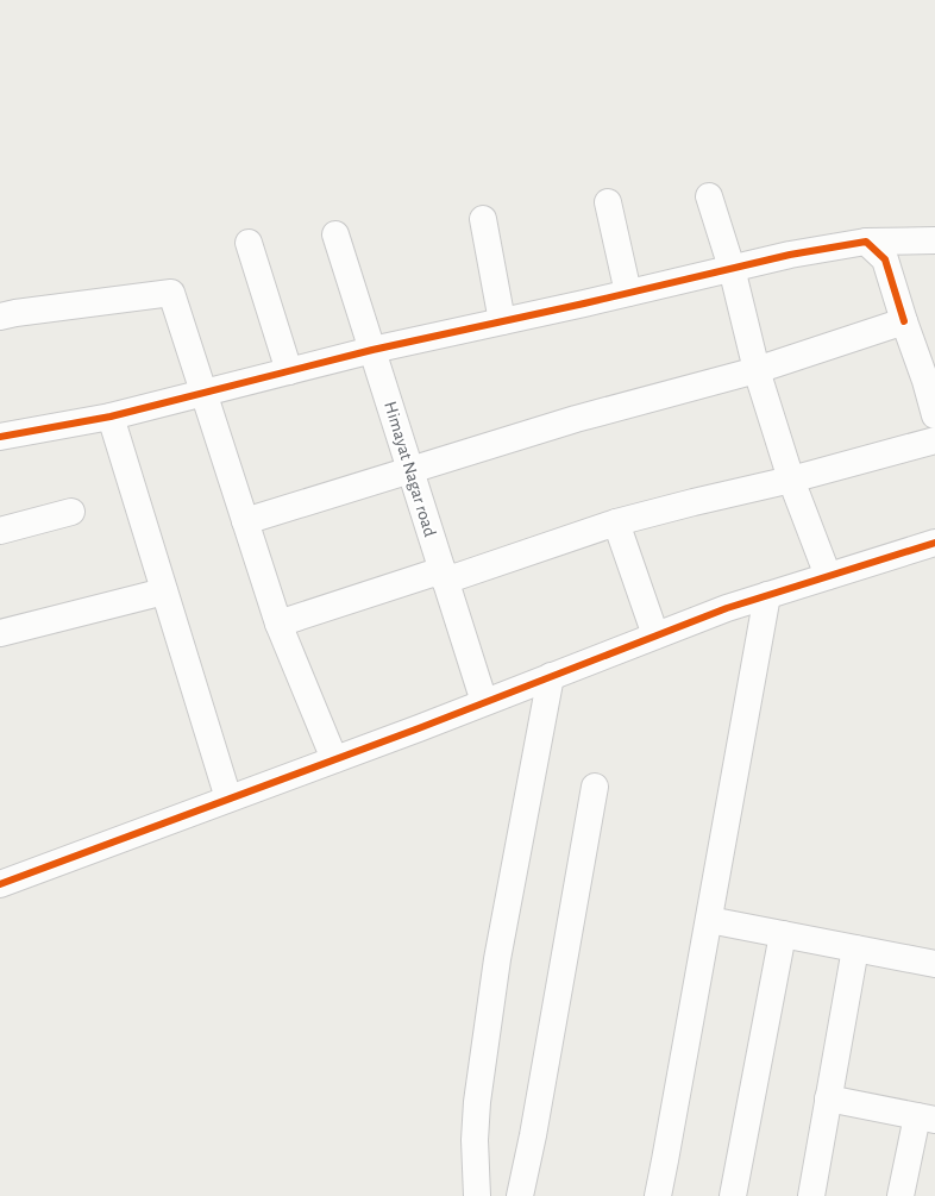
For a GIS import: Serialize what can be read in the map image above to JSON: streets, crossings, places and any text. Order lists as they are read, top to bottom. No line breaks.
{"streets":{"street":["Himayat Nagar road"]}}
